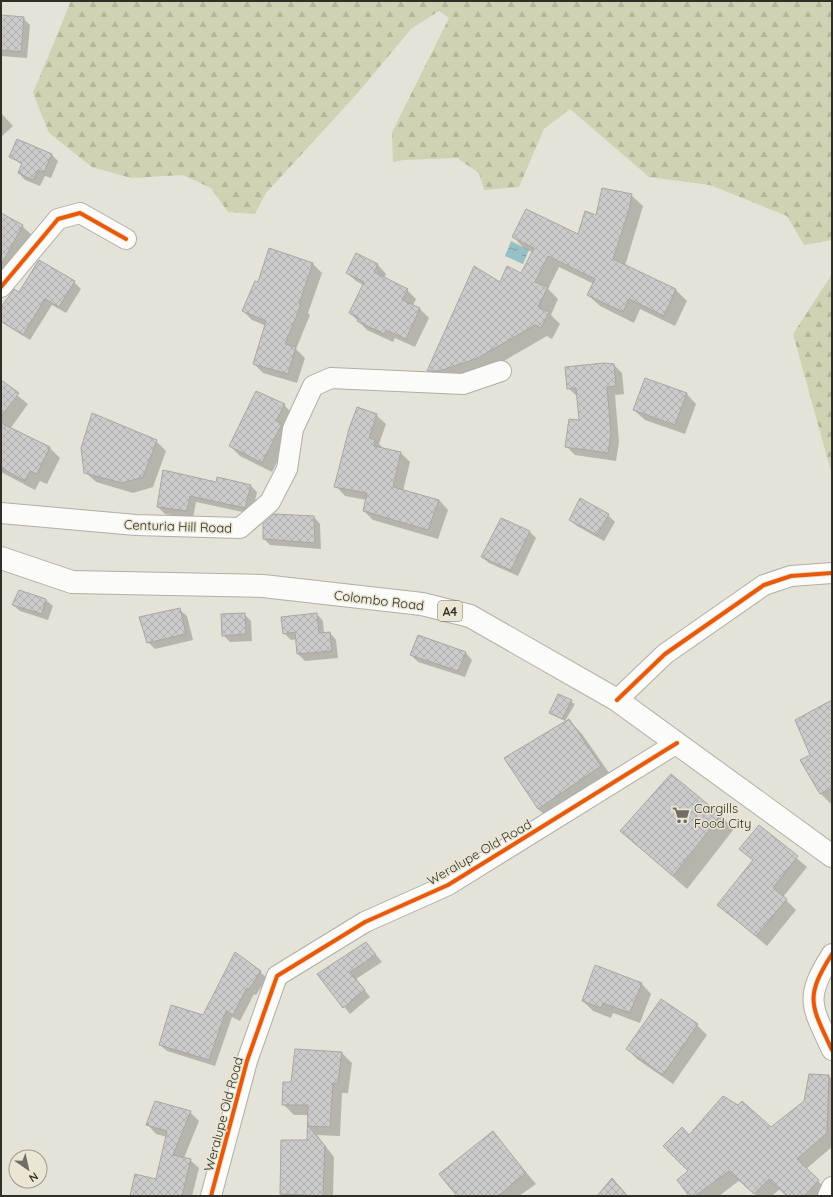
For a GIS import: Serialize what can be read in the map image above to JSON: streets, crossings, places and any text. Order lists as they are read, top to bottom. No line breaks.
{"streets":{"highway":["Colombo Road","A4"],"street":["Centuria Hill Road","Weralupe Old Road"]},"crossings":[["Colombo Road","Weralupe Old Road"]],"places":{"supermarket":["Cargills Food City"]},"north":"bottom right"}
